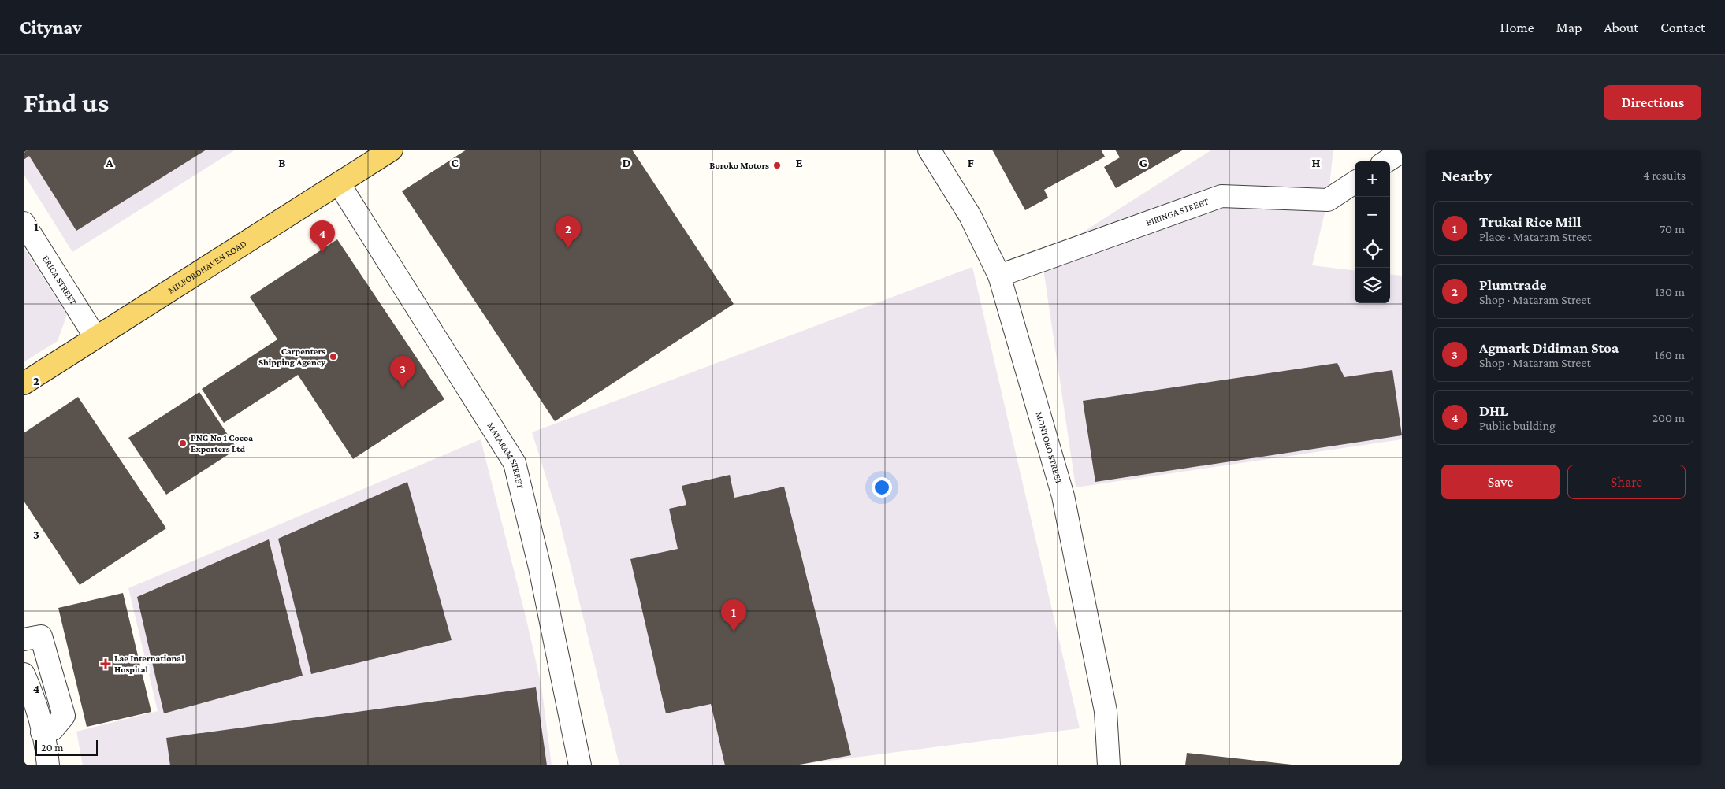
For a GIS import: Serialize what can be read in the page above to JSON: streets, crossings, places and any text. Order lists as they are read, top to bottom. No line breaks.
{"streets":{"main road":["MILFORDHAVEN ROAD"],"street":["BIRINGA STREET","ERICA STREET","MONTORO STREET","MATARAM STREET"]},"crossings":[["BIRINGA STREET","MONTORO STREET"],["MILFORDHAVEN ROAD","ERICA STREET"],["MILFORDHAVEN ROAD","MATARAM STREET"]],"places":{"other":["Boroko Motors","Carpenters Shipping Agency","PNG No 1 Cocoa Exporters Ltd"],"health":["Lae International Hospital"]},"scale_bar":"20 m","page":{"header":"Citynav","nav":["Home","Map","About","Contact"],"buttons":["Directions",["Save","Share"]],"title":"Find us","heading":["Nearby","4 results"],"map_buttons":["+","−"],"list":[{"mark":"1","name":"Trukai Rice Mill","note":"Place · Mataram Street","value":"70 m"},{"mark":"2","name":"Plumtrade","note":"Shop · Mataram Street","value":"130 m"},{"mark":"3","name":"Agmark Didiman Stoa","note":"Shop · Mataram Street","value":"160 m"},{"mark":"4","name":"DHL","note":"Public building","value":"200 m"}],"pins":["2","4","3","1"],"scale":"20 m"},"grid":{"columns":["A","B","C","D","E","F","G","H"],"rows":["1","2","3","4"]}}
